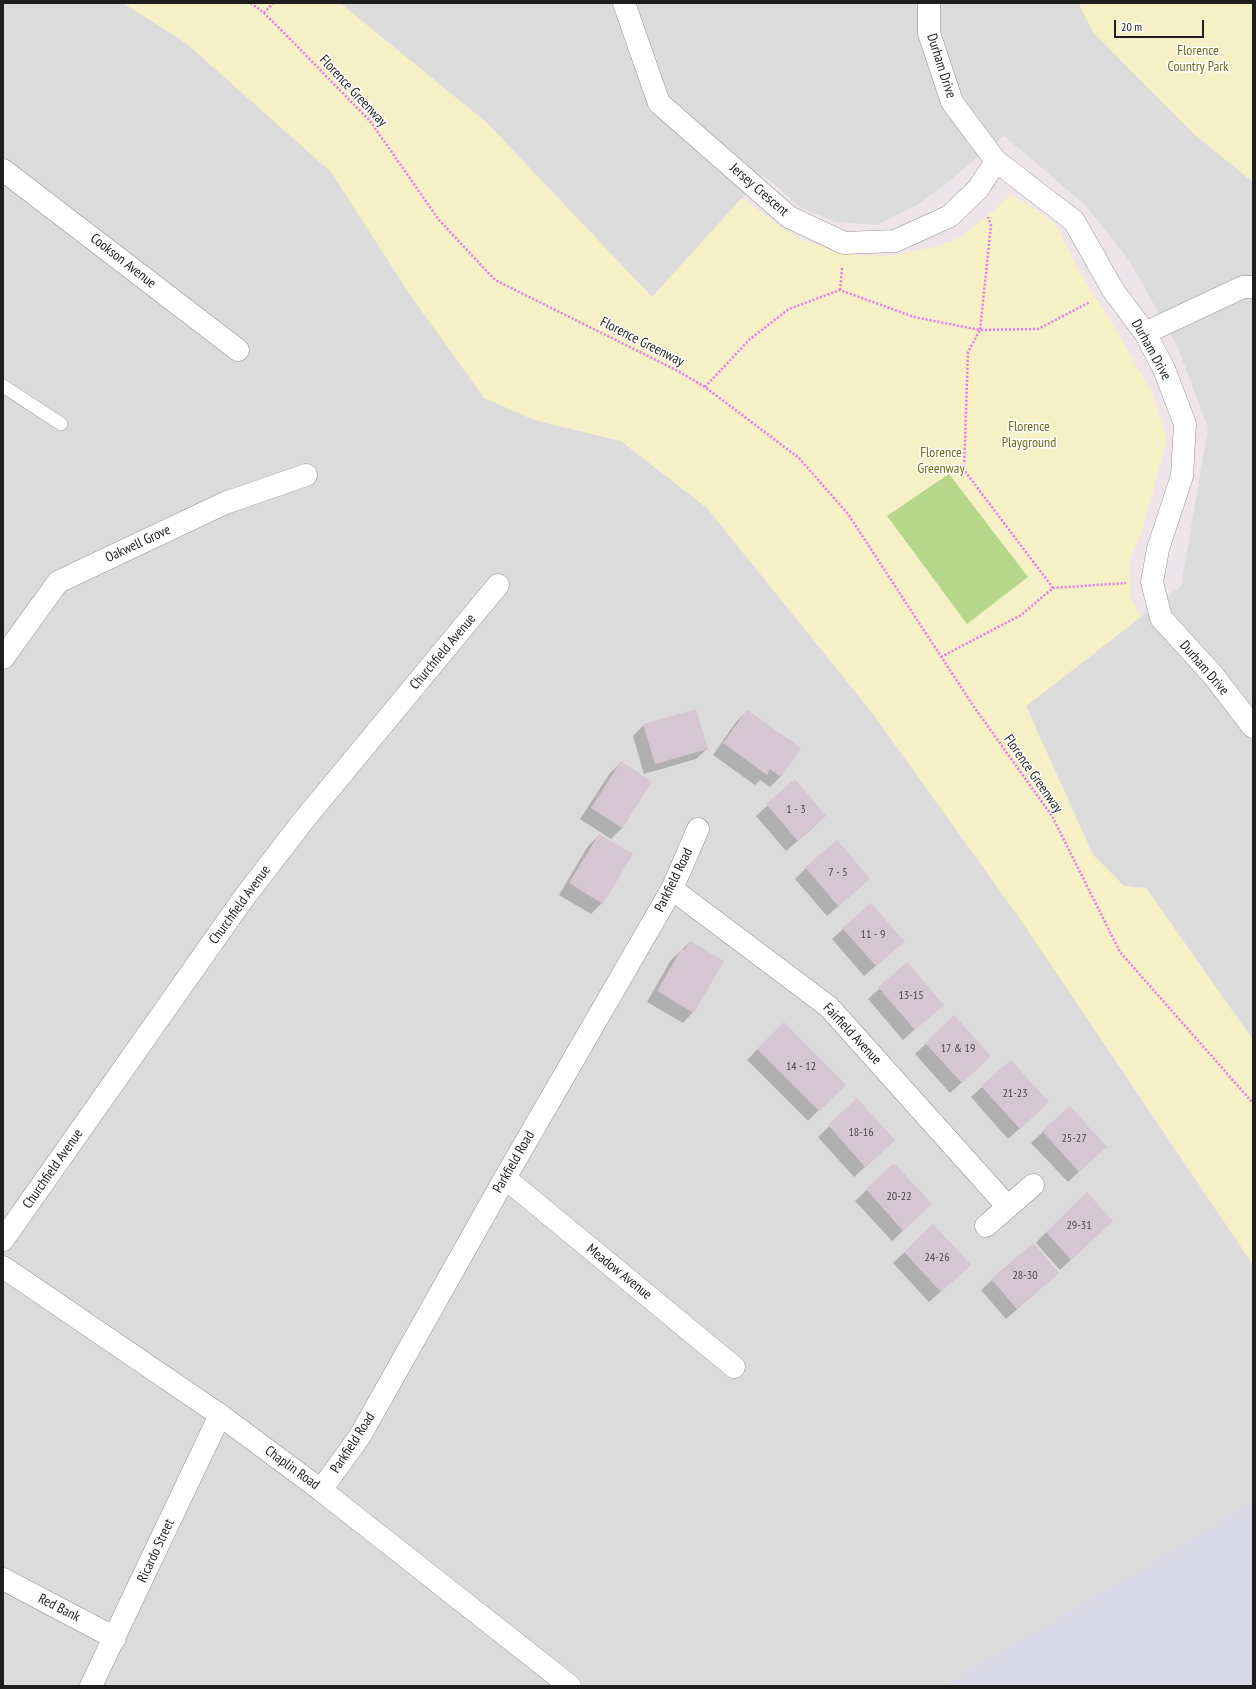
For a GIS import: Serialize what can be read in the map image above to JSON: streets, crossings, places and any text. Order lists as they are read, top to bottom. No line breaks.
{"streets":{"street":["Durham Drive","Jersey Crescent","Cookson Avenue","Oakwell Grove","Churchfield Avenue","Parkfield Road","Fairfield Avenue","Meadow Avenue","Chaplin Road","Ricardo Street","Red Bank"],"path":["Florence Greenway"]},"crossings":[["Durham Drive","Jersey Crescent"],["Parkfield Road","Fairfield Avenue"],["Parkfield Road","Meadow Avenue"],["Parkfield Road","Chaplin Road"],["Chaplin Road","Ricardo Street"],["Ricardo Street","Red Bank"]],"parks":["Florence Country Park","Florence Playground","Florence Greenway"],"house_numbers":["1 - 3","7 - 5","11 - 9","13-15","17 & 19","14 - 12","21-23","18-16","25-27","20-22","29-31","24-26","28-30"],"scale_bar":"20 m"}
